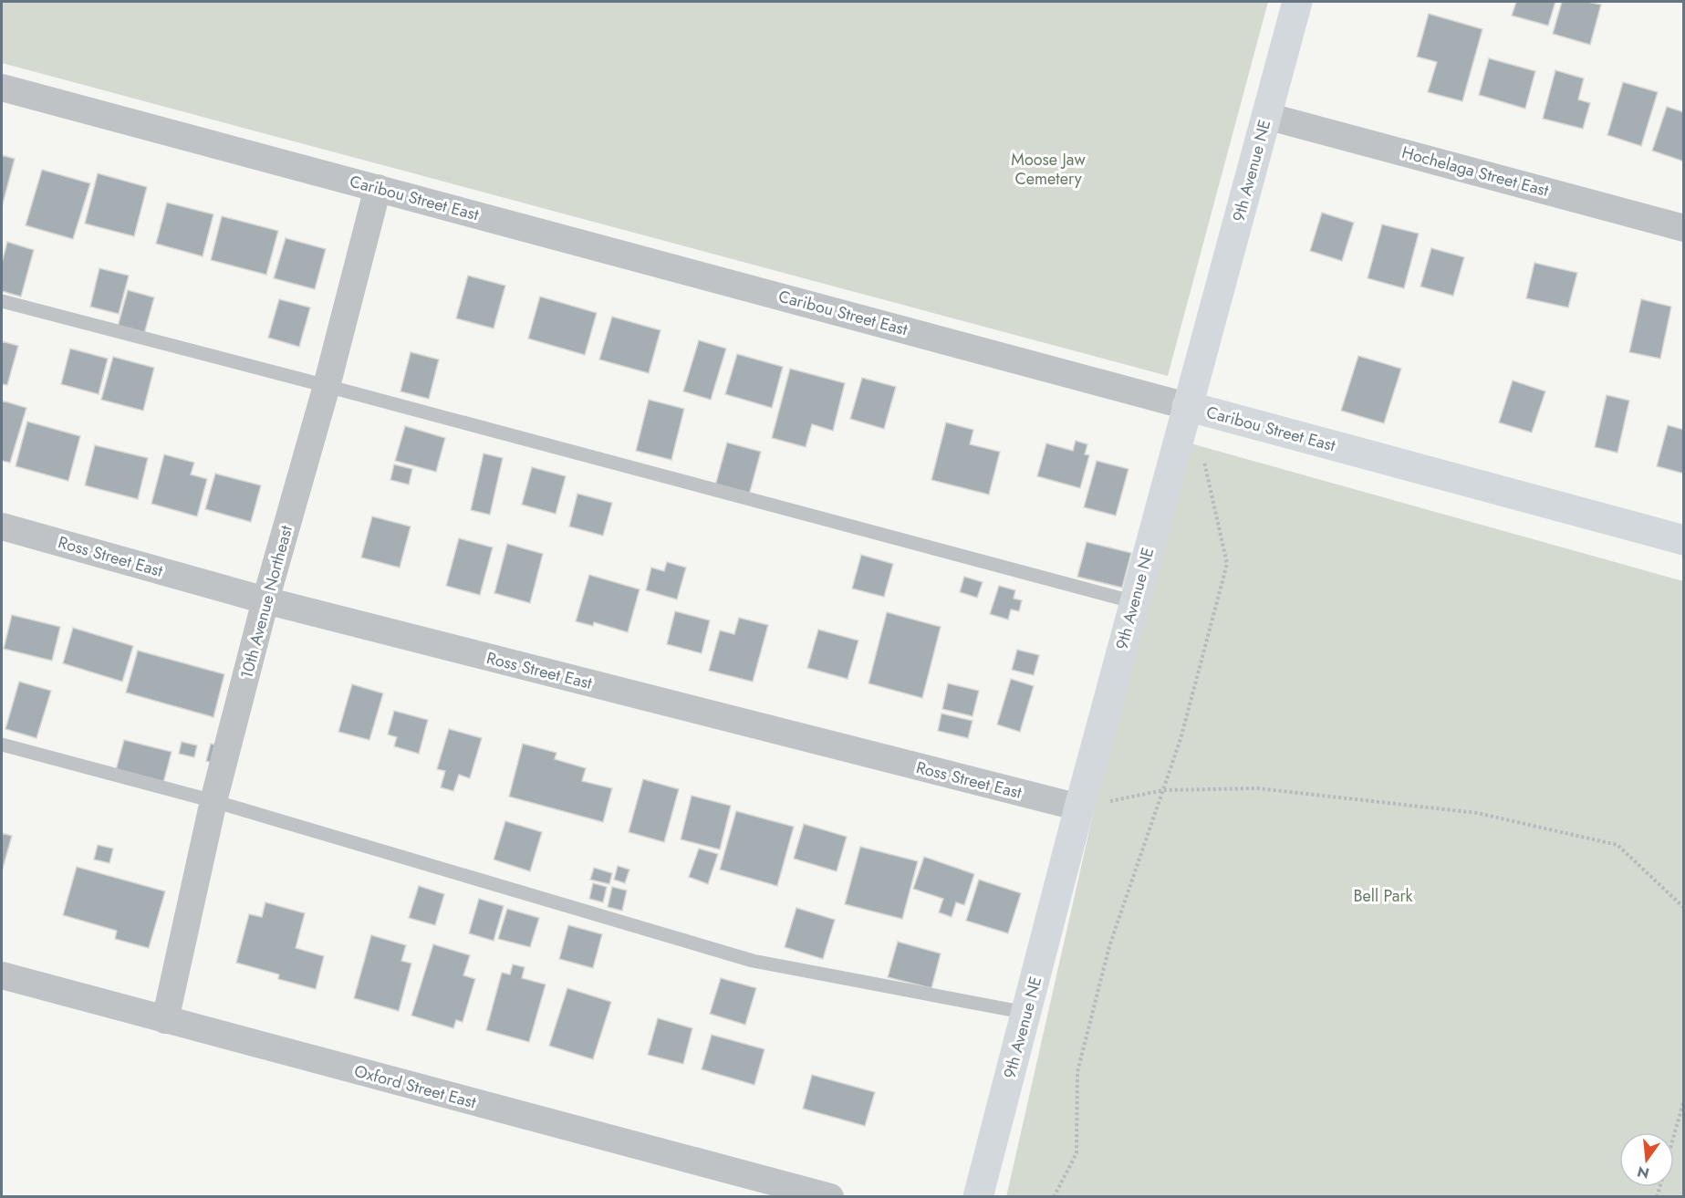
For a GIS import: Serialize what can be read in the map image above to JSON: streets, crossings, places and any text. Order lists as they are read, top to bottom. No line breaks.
{"streets":{"street":["9th Avenue NE","Hochelaga Street East","Caribou Street East","Ross Street East","10th Avenue Northeast","Oxford Street East"]},"crossings":[["9th Avenue NE","Hochelaga Street East"],["9th Avenue NE","Caribou Street East"],["9th Avenue NE","Ross Street East"],["Caribou Street East","10th Avenue Northeast"],["Ross Street East","10th Avenue Northeast"],["10th Avenue Northeast","Oxford Street East"]],"parks":["Moose Jaw Cemetery","Bell Park"],"north":"bottom"}
